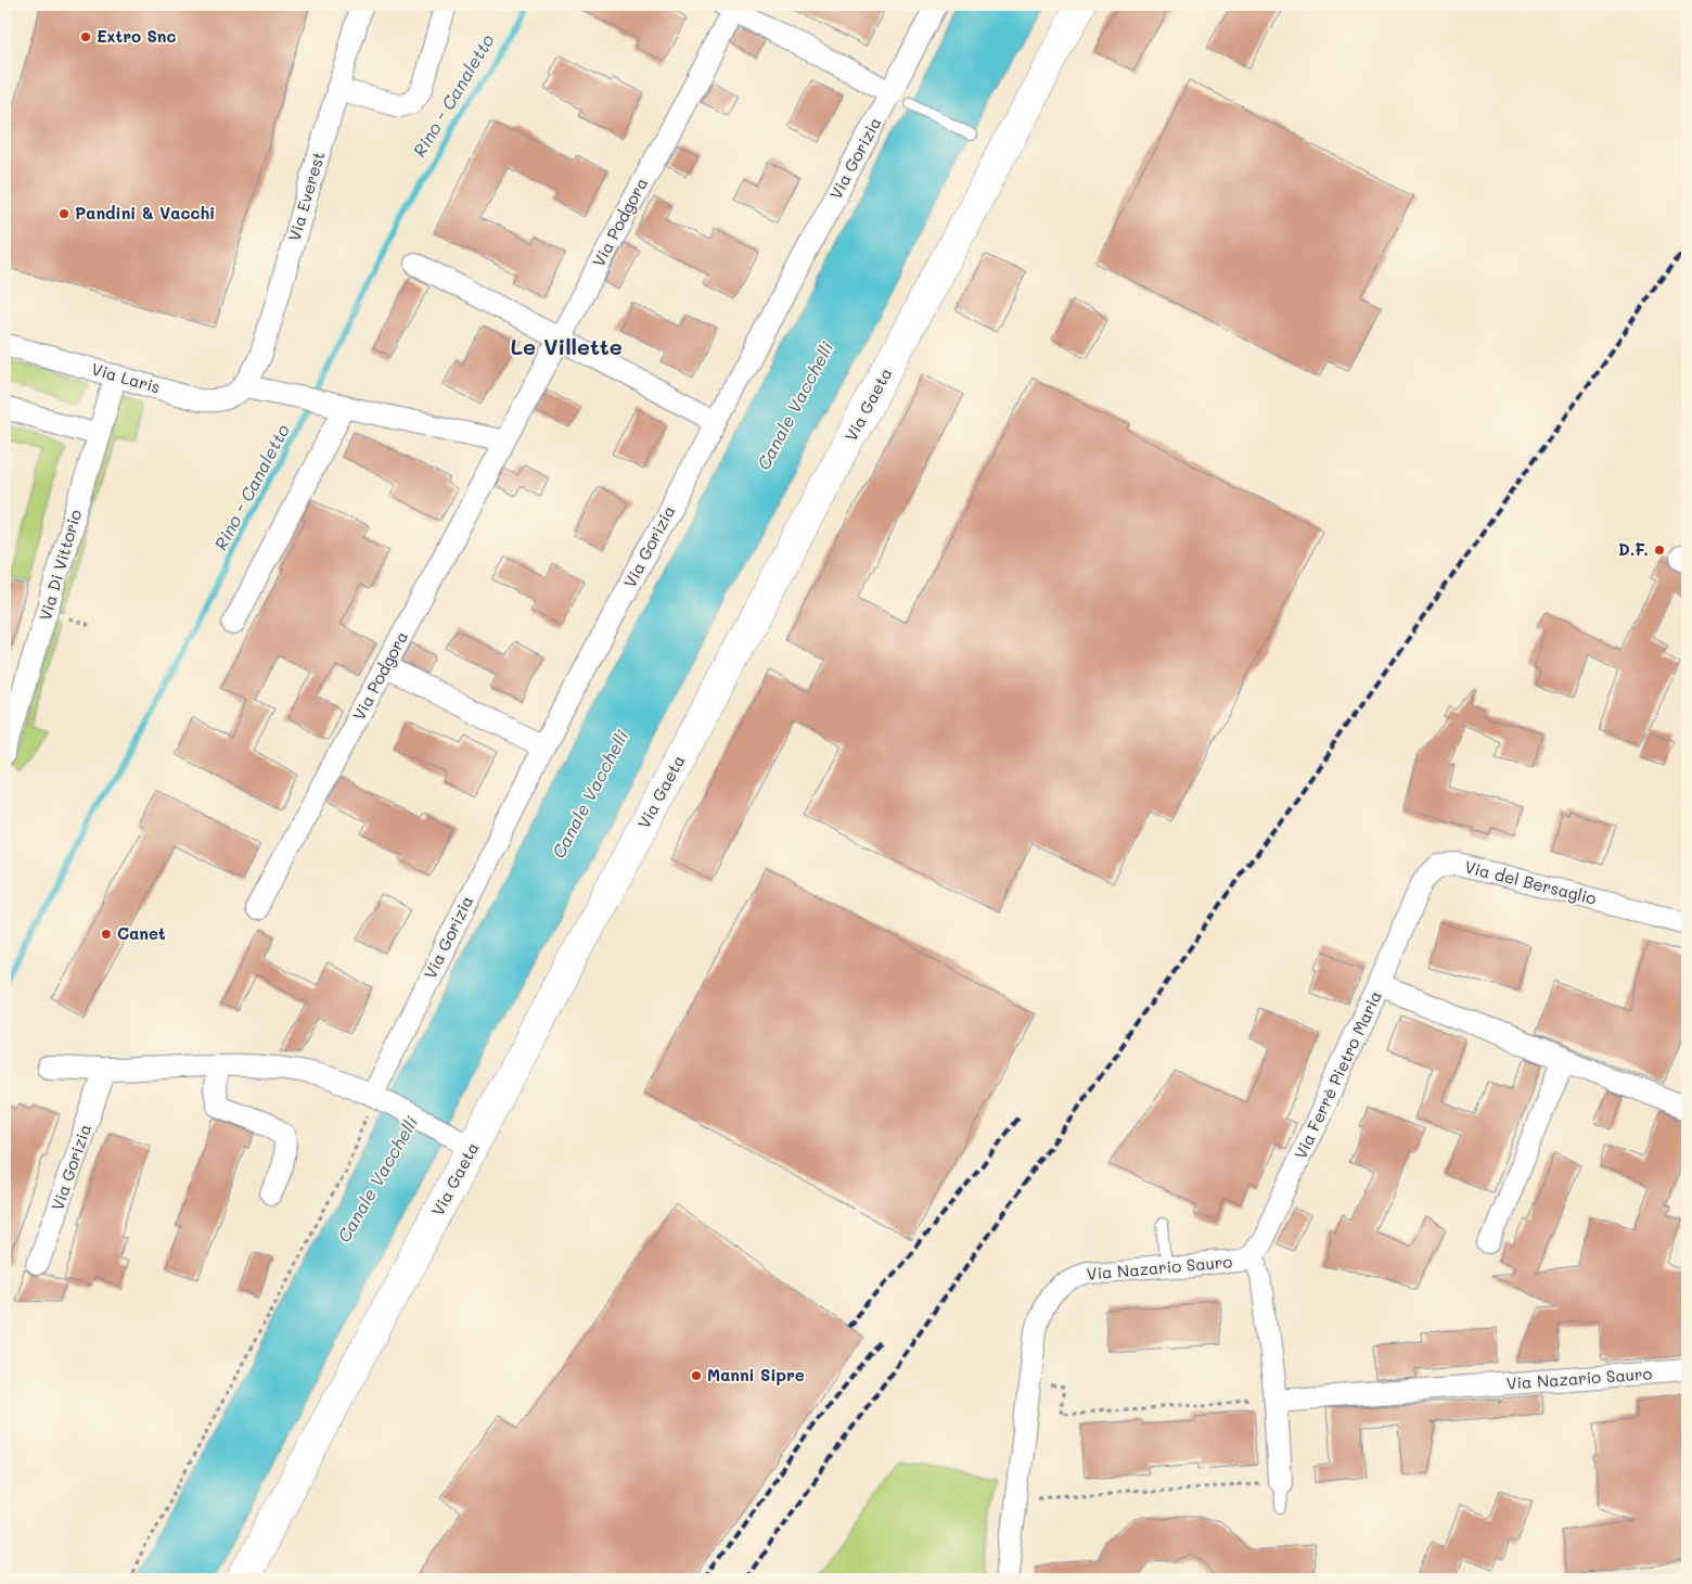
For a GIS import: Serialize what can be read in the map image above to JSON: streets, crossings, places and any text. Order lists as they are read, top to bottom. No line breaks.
{"streets":{"main road":["Via Gaeta"],"street":["Via Gorizia","Via Everest","Via Podgora","Via Laris","Via Di Vittorio","Via del Bersaglio","Via Ferrè Pietro Maria","Via Nazario Sauro"]},"crossings":[["Via Everest","Via Laris"],["Via Laris","Via Di Vittorio"],["Via del Bersaglio","Via Ferrè Pietro Maria"],["Via Ferrè Pietro Maria","Via Nazario Sauro"]],"districts":["Le Villette"],"water":["Rino - Canaletto","Canale Vacchelli"],"places":["Extro Snc","Pandini & Vacchi","D.F.","Canet","Manni Sipre"]}
